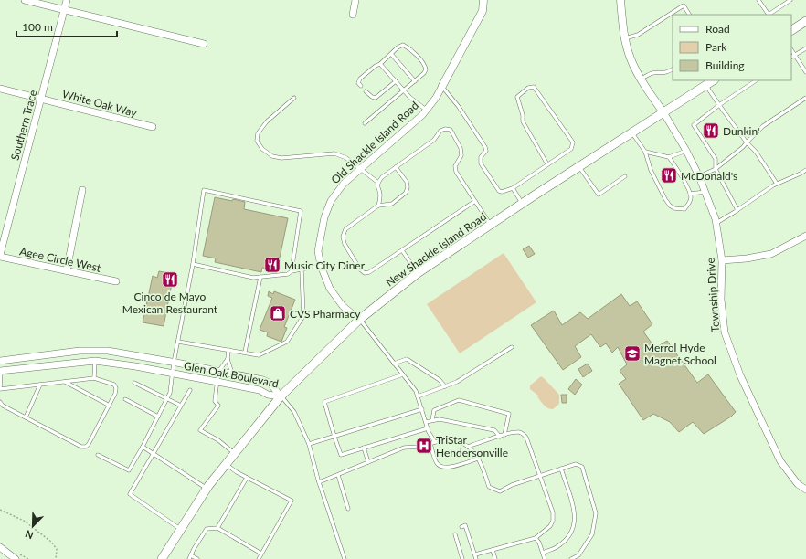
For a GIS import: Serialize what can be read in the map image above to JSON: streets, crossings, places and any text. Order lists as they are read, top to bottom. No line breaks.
{"streets":{"main road":["New Shackle Island Road"],"street":["White Oak Way","Southern Trace","Old Shackle Island Road","Agee Circle West","Township Drive","Glen Oak Boulevard"]},"crossings":[["White Oak Way","Southern Trace"],["Southern Trace","Agee Circle West"],["Old Shackle Island Road","New Shackle Island Road"],["New Shackle Island Road","Township Drive"],["New Shackle Island Road","Glen Oak Boulevard"]],"places":{"restaurant":["Dunkin'","McDonald's","Music City Diner","Cinco de Mayo Mexican Restaurant"],"shop":["CVS Pharmacy"],"school or university":["Merrol Hyde Magnet School"],"hospital":["TriStar Hendersonville"]},"legend":["Road","Park","Building"],"scale_bar":"100 m","north":"bottom left"}
